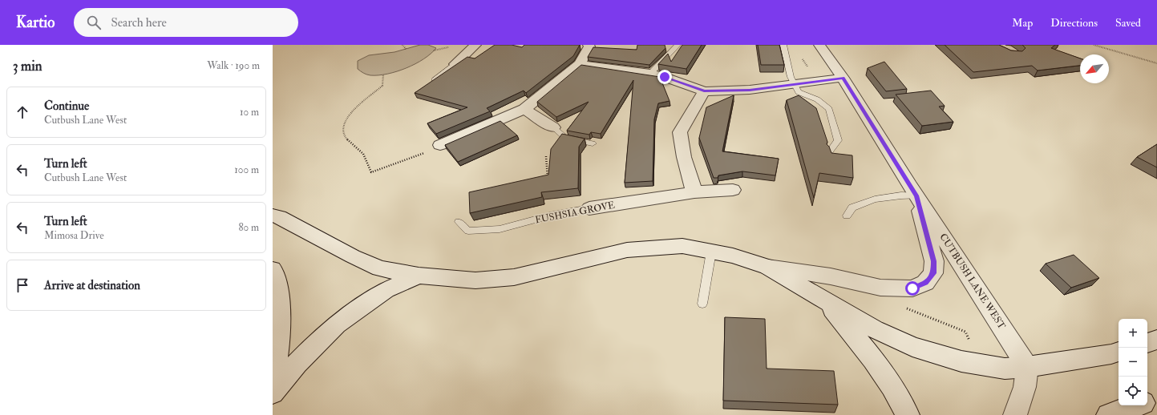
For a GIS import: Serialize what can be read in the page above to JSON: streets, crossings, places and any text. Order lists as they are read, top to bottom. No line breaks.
{"streets":{"street":["FUSHSIA GROVE","CUTBUSH LANE WEST"]},"north":"bottom left","page":{"header":"Kartio","search":"Search here","nav":["Map","Directions","Saved"],"heading":["3 min","Walk · 190 m"],"list":[["Continue","Cutbush Lane West","10 m"],["Turn left","Cutbush Lane West","100 m"],["Turn left","Mimosa Drive","80 m"],"Arrive at destination"],"map_buttons":["+","−"]}}
